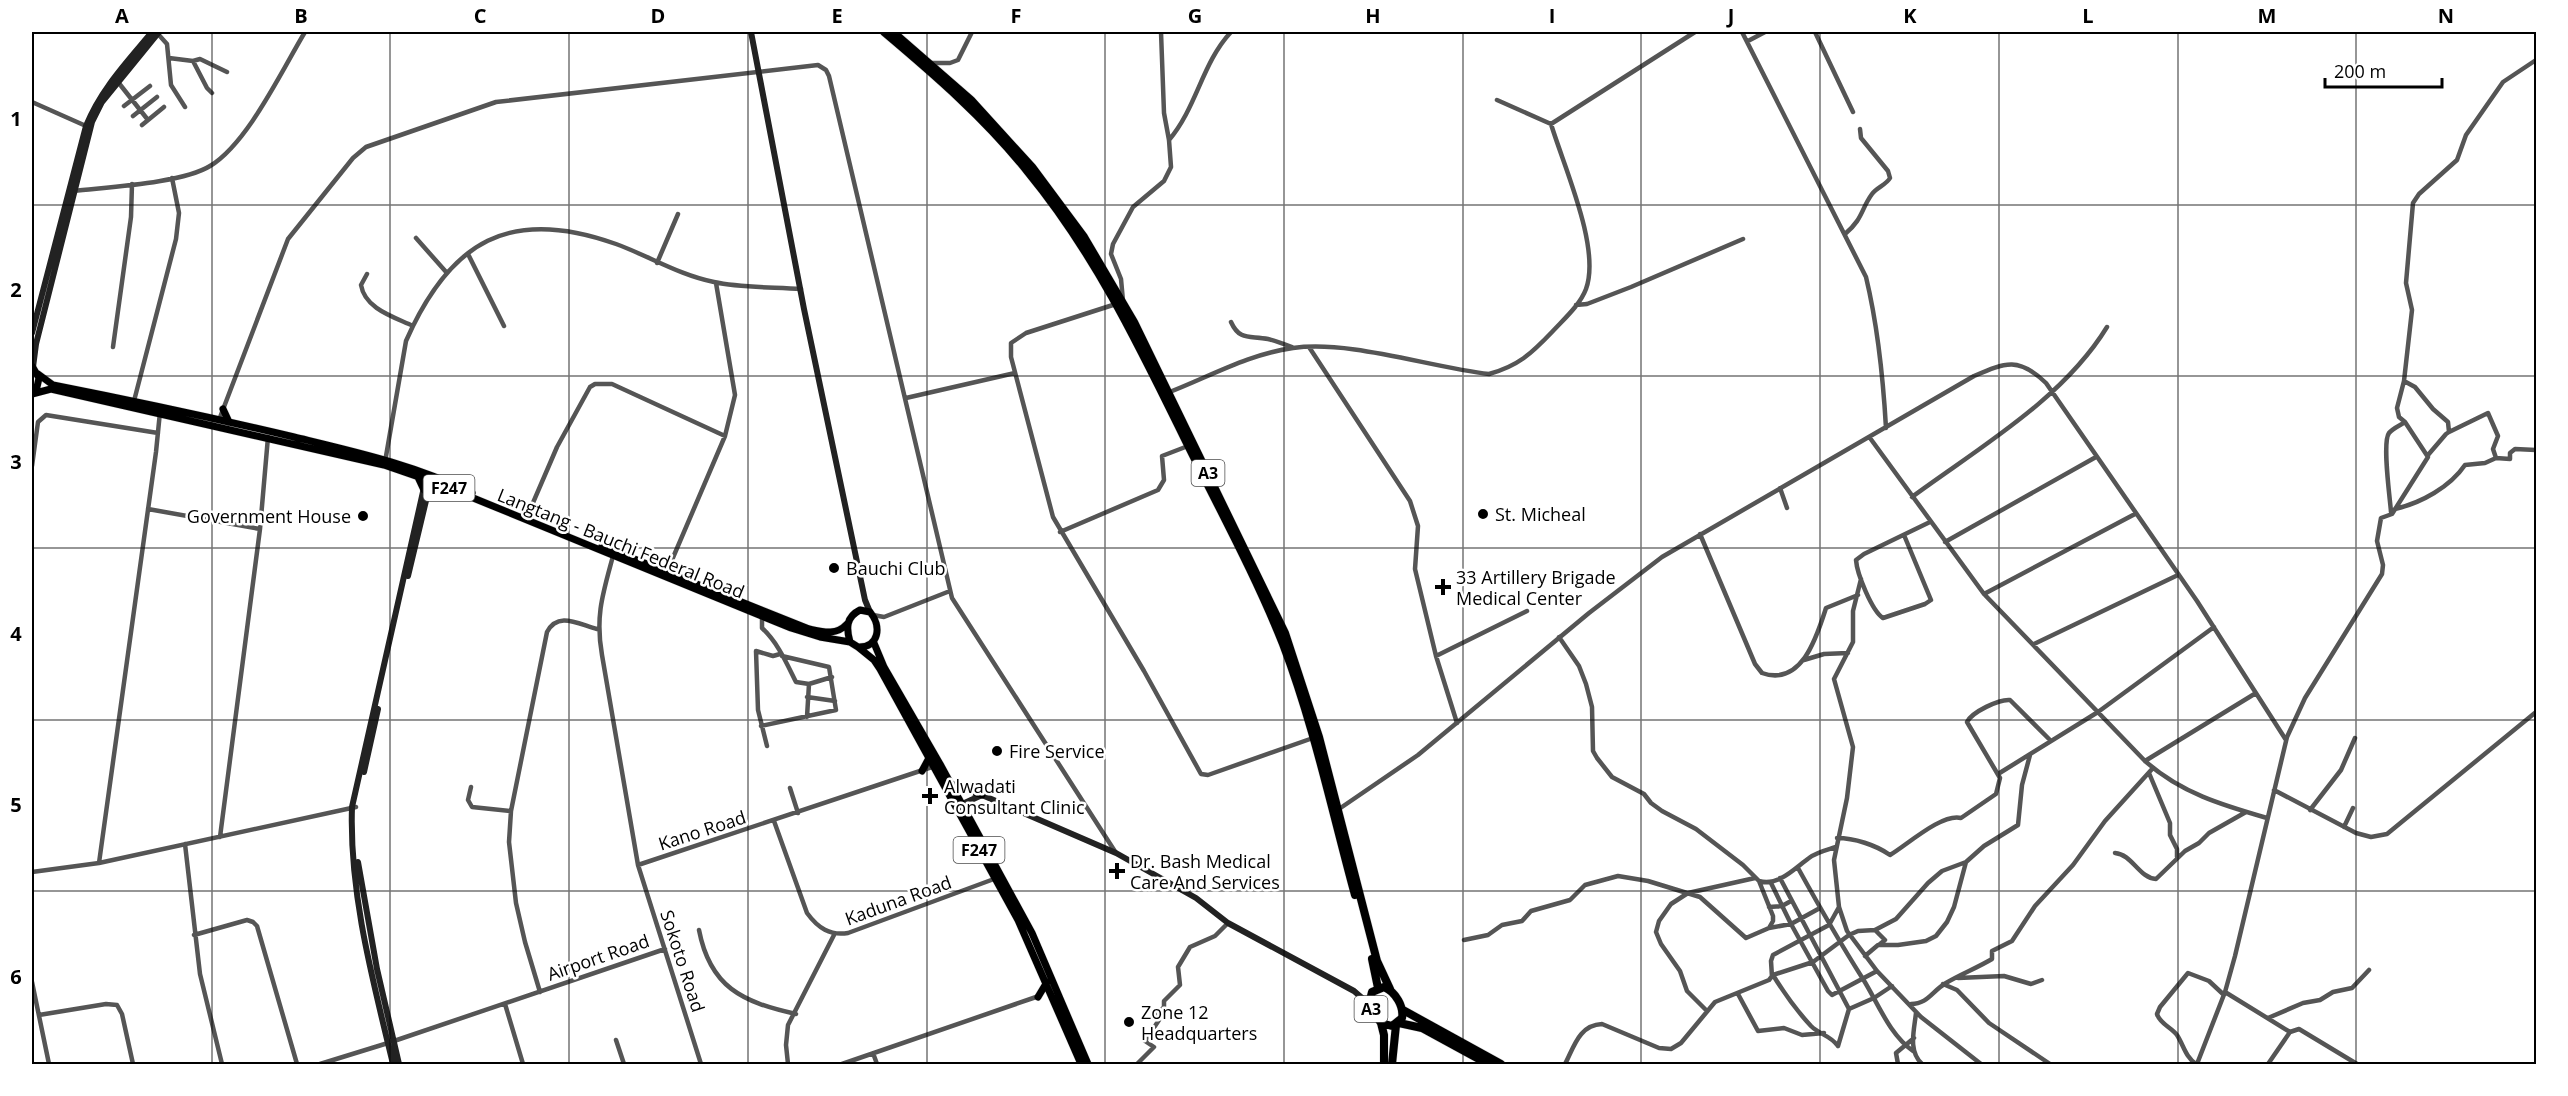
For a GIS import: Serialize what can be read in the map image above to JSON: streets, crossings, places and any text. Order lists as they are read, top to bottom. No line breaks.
{"streets":{"highway":["A3"],"main road":["F247","Langtang - Bauchi Federal Road"],"street":["Kano Road","Kaduna Road","Airport Road","Sokoto Road"]},"crossings":[["F247","Langtang - Bauchi Federal Road"],["Langtang - Bauchi Federal Road","Kano Road"],["Langtang - Bauchi Federal Road","Kaduna Road"],["Langtang - Bauchi Federal Road","Sokoto Road"],["Kano Road","Kaduna Road"],["Kano Road","Sokoto Road"],["Airport Road","Sokoto Road"]],"places":{"other":["St. Micheal","Government House","Bauchi Club","Fire Service","Zone 12 Headquarters"],"health":["33 Artillery Brigade Medical Center","Alwadati Consultant Clinic","Dr. Bash Medical Care And Services"]},"scale_bar":"200 m","grid":{"columns":["A","B","C","D","E","F","G","H","I","J","K","L","M","N"],"rows":["1","2","3","4","5","6"]}}
